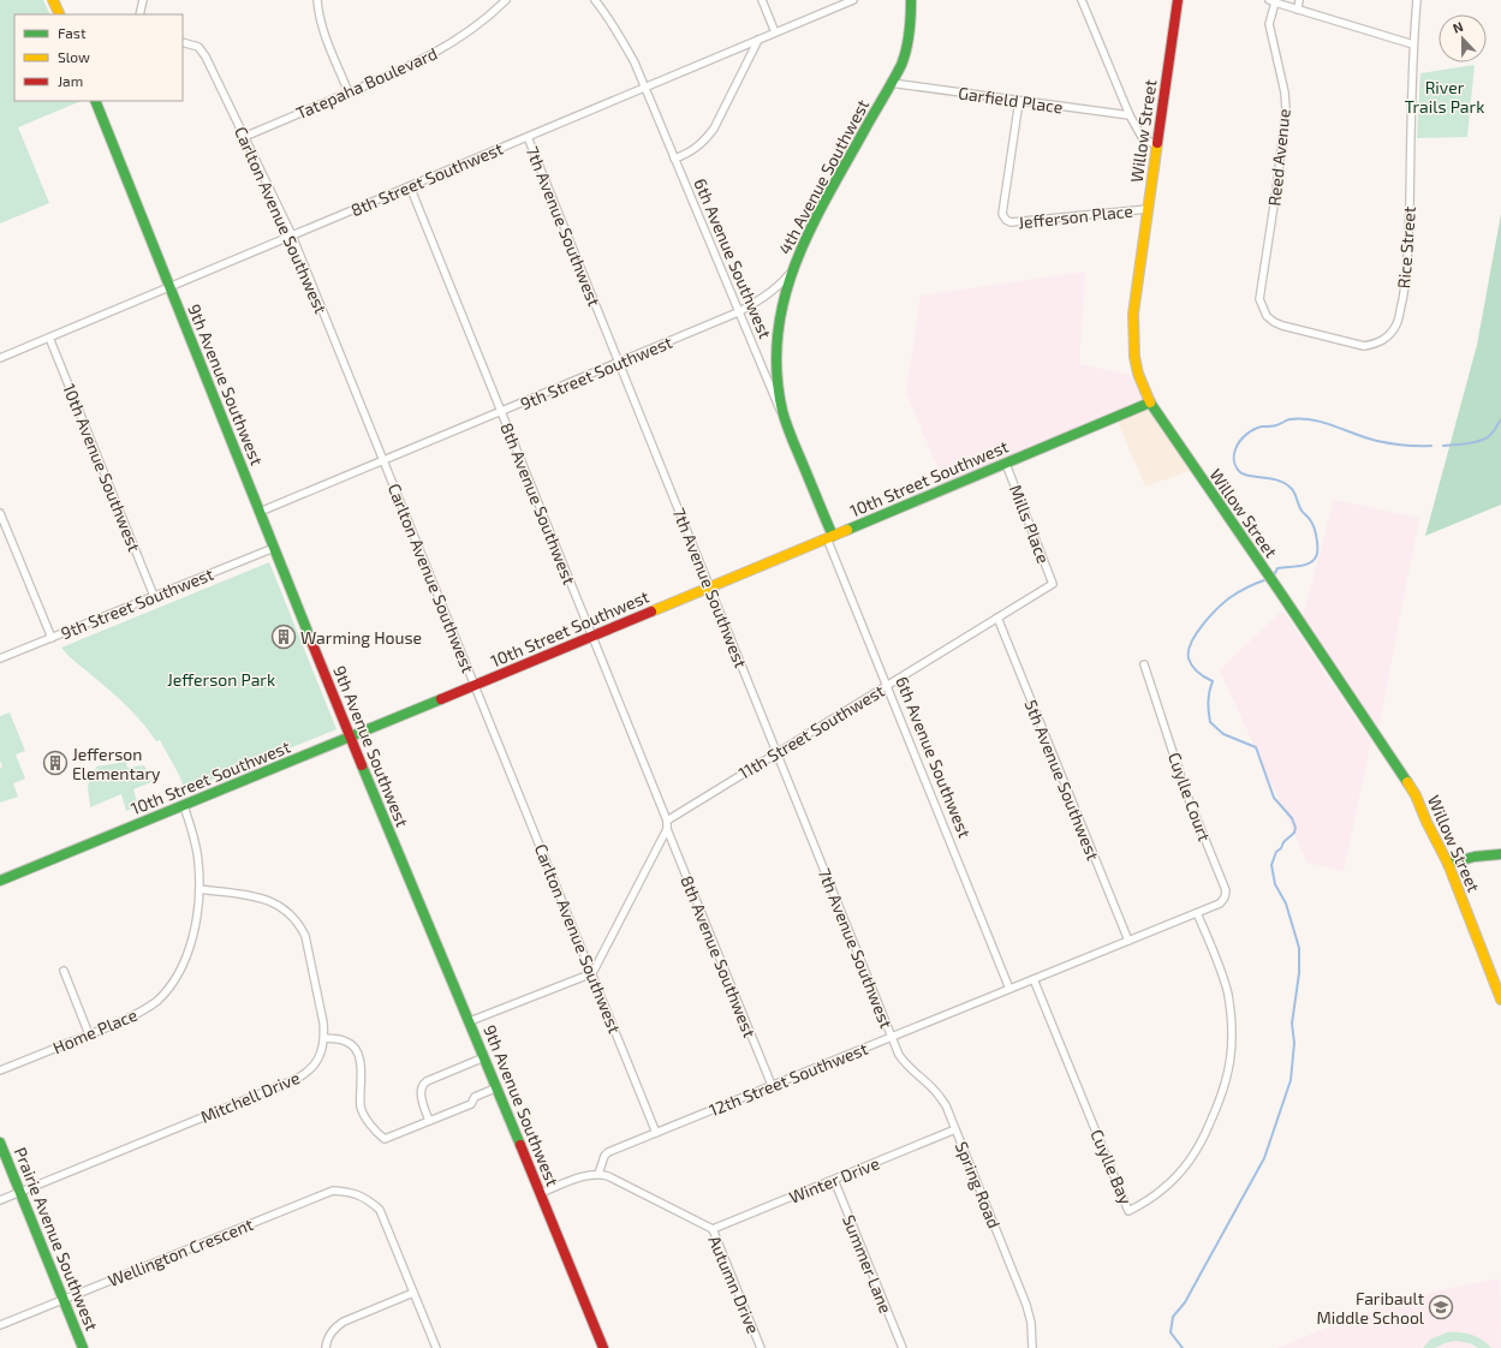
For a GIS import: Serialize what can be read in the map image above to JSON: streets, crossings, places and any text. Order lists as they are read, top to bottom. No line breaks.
{"streets":{"street":["Tatepaha Boulevard","Garfield Place","Willow Street","Reed Avenue","4th Avenue Southwest","8th Street Southwest","Jefferson Place","Carlton Avenue Southwest","7th Avenue Southwest","Rice Street","6th Avenue Southwest","9th Street Southwest","9th Avenue Southwest","10th Avenue Southwest","10th Street Southwest","8th Avenue Southwest","Mills Place","11th Street Southwest","5th Avenue Southwest","Cuylle Court","Home Place","12th Street Southwest","Mitchell Drive","Cuylle Bay","Winter Drive","Spring Road","Prairie Avenue Southwest","Wellington Crescent","Summer Lane","Autumn Drive"]},"crossings":[["Tatepaha Boulevard","Carlton Avenue Southwest"],["Garfield Place","4th Avenue Southwest"],["Garfield Place","Jefferson Place"],["Willow Street","Jefferson Place"],["Willow Street","10th Street Southwest"],["Reed Avenue","Rice Street"],["4th Avenue Southwest","6th Avenue Southwest"],["4th Avenue Southwest","9th Street Southwest"],["8th Street Southwest","Carlton Avenue Southwest"],["8th Street Southwest","7th Avenue Southwest"],["8th Street Southwest","6th Avenue Southwest"],["8th Street Southwest","9th Avenue Southwest"],["8th Street Southwest","10th Avenue Southwest"],["8th Street Southwest","8th Avenue Southwest"],["Carlton Avenue Southwest","9th Street Southwest"],["Carlton Avenue Southwest","10th Street Southwest"],["Carlton Avenue Southwest","12th Street Southwest"],["7th Avenue Southwest","9th Street Southwest"],["7th Avenue Southwest","10th Street Southwest"],["7th Avenue Southwest","11th Street Southwest"],["7th Avenue Southwest","12th Street Southwest"],["7th Avenue Southwest","Spring Road"],["6th Avenue Southwest","9th Street Southwest"],["6th Avenue Southwest","10th Street Southwest"],["6th Avenue Southwest","11th Street Southwest"],["6th Avenue Southwest","12th Street Southwest"],["9th Street Southwest","9th Avenue Southwest"],["9th Street Southwest","10th Avenue Southwest"],["9th Street Southwest","8th Avenue Southwest"],["9th Avenue Southwest","10th Street Southwest"],["10th Street Southwest","8th Avenue Southwest"],["10th Street Southwest","Mills Place"],["10th Street Southwest","Home Place"],["8th Avenue Southwest","11th Street Southwest"],["8th Avenue Southwest","12th Street Southwest"],["Mills Place","11th Street Southwest"],["11th Street Southwest","5th Avenue Southwest"],["5th Avenue Southwest","12th Street Southwest"],["Cuylle Court","Cuylle Bay"],["Home Place","Mitchell Drive"],["12th Street Southwest","Cuylle Bay"],["12th Street Southwest","Spring Road"],["12th Street Southwest","Autumn Drive"],["Mitchell Drive","Prairie Avenue Southwest"],["Winter Drive","Spring Road"],["Winter Drive","Summer Lane"],["Winter Drive","Autumn Drive"],["Prairie Avenue Southwest","Wellington Crescent"]],"parks":["River Trails Park","Jefferson Park"],"places":{"building":["Warming House","Jefferson Elementary"],"school or university":["Faribault Middle School"]},"legend":["Fast","Slow","Jam"],"north":"top"}
